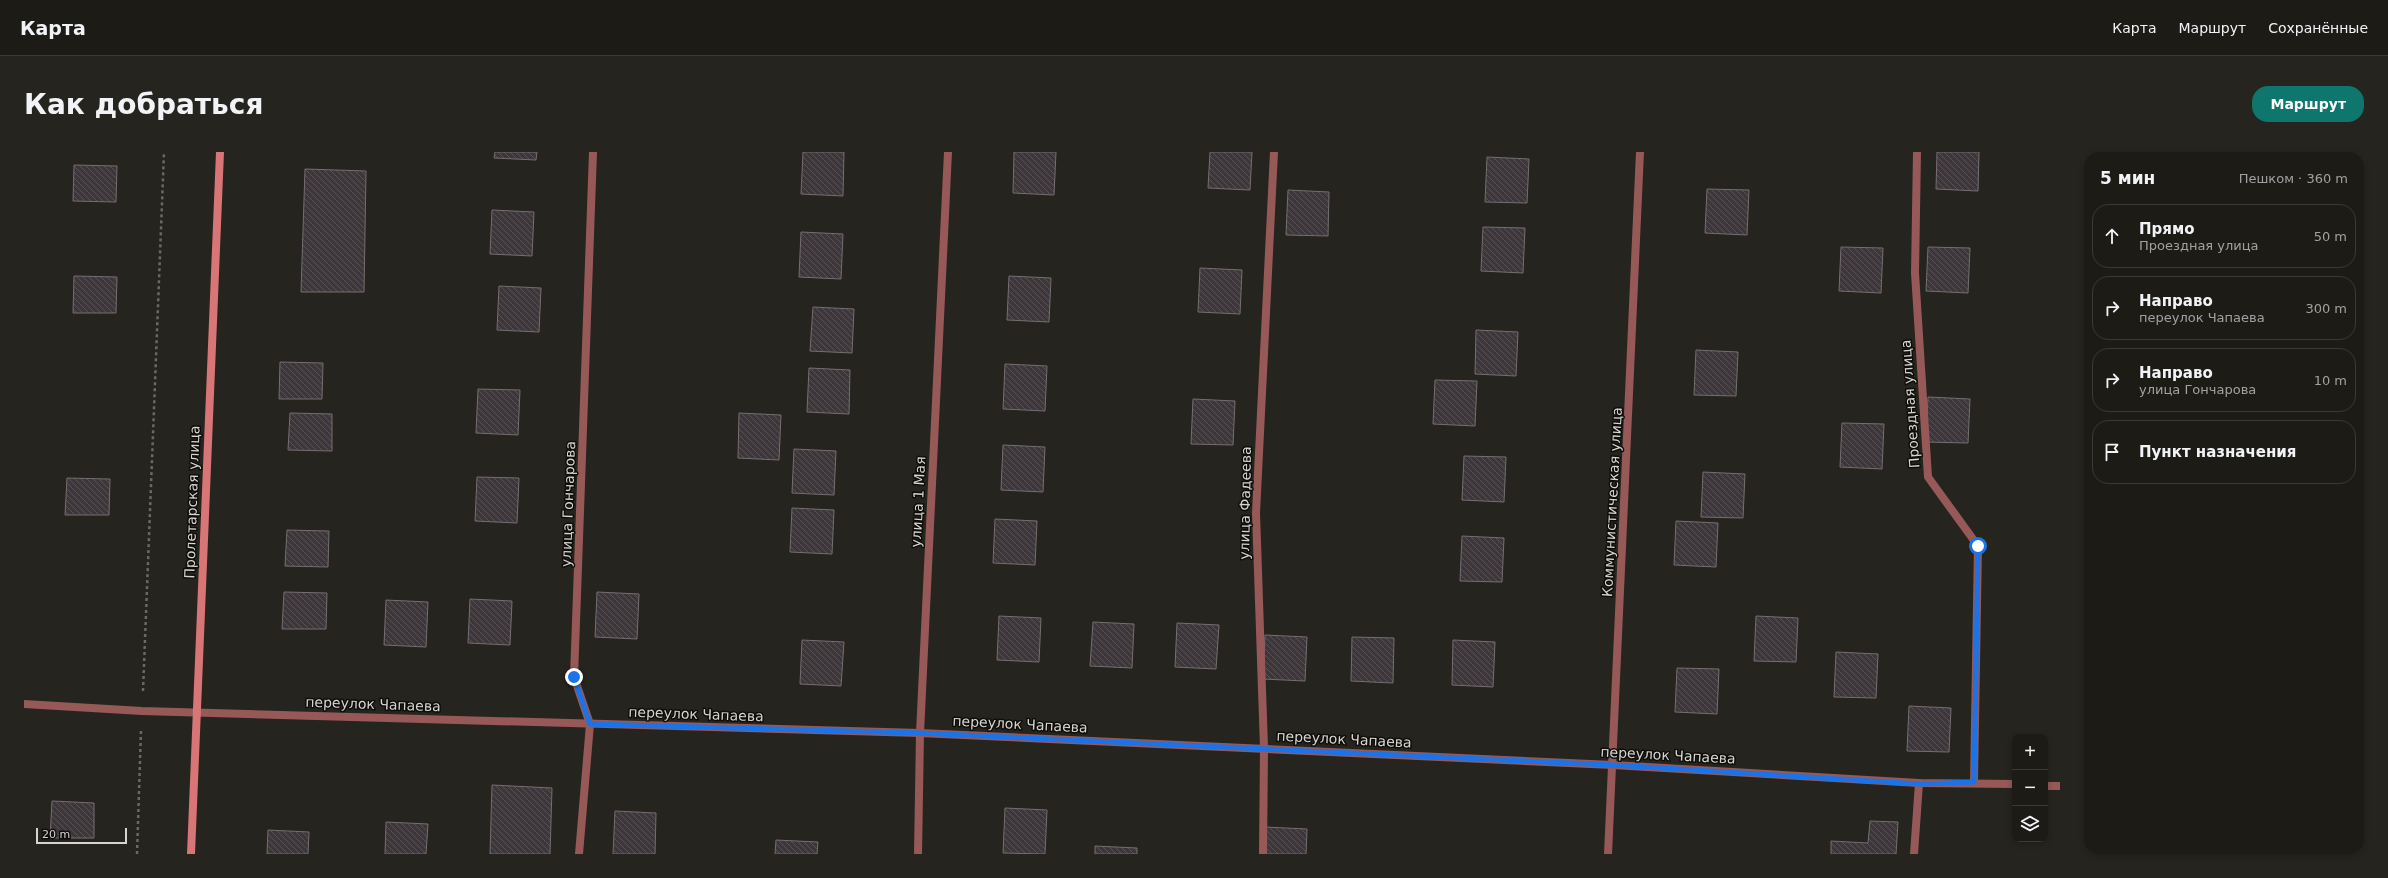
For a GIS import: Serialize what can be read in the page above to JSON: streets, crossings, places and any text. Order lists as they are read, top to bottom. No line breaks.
{"streets":{"main road":["Пролетарская улица"],"street":["Проездная улица","улица 1 Мая","Коммунистическая улица","улица Фадеева","улица Гончарова","переулок Чапаева"]},"crossings":[["Проездная улица","переулок Чапаева"],["Пролетарская улица","переулок Чапаева"],["улица 1 Мая","переулок Чапаева"],["Коммунистическая улица","переулок Чапаева"],["улица Фадеева","переулок Чапаева"],["улица Гончарова","переулок Чапаева"]],"scale_bar":"20 m","page":{"header":"Карта","nav":["Карта","Маршрут","Сохранённые"],"buttons":"Маршрут","title":"Как добраться","heading":["5 мин","Пешком · 360 m"],"list":[["Прямо","Проездная улица","50 m"],["Направо","переулок Чапаева","300 m"],["Направо","улица Гончарова","10 m"],"Пункт назначения"],"map_buttons":["+","−"],"scale":"20 m"}}
